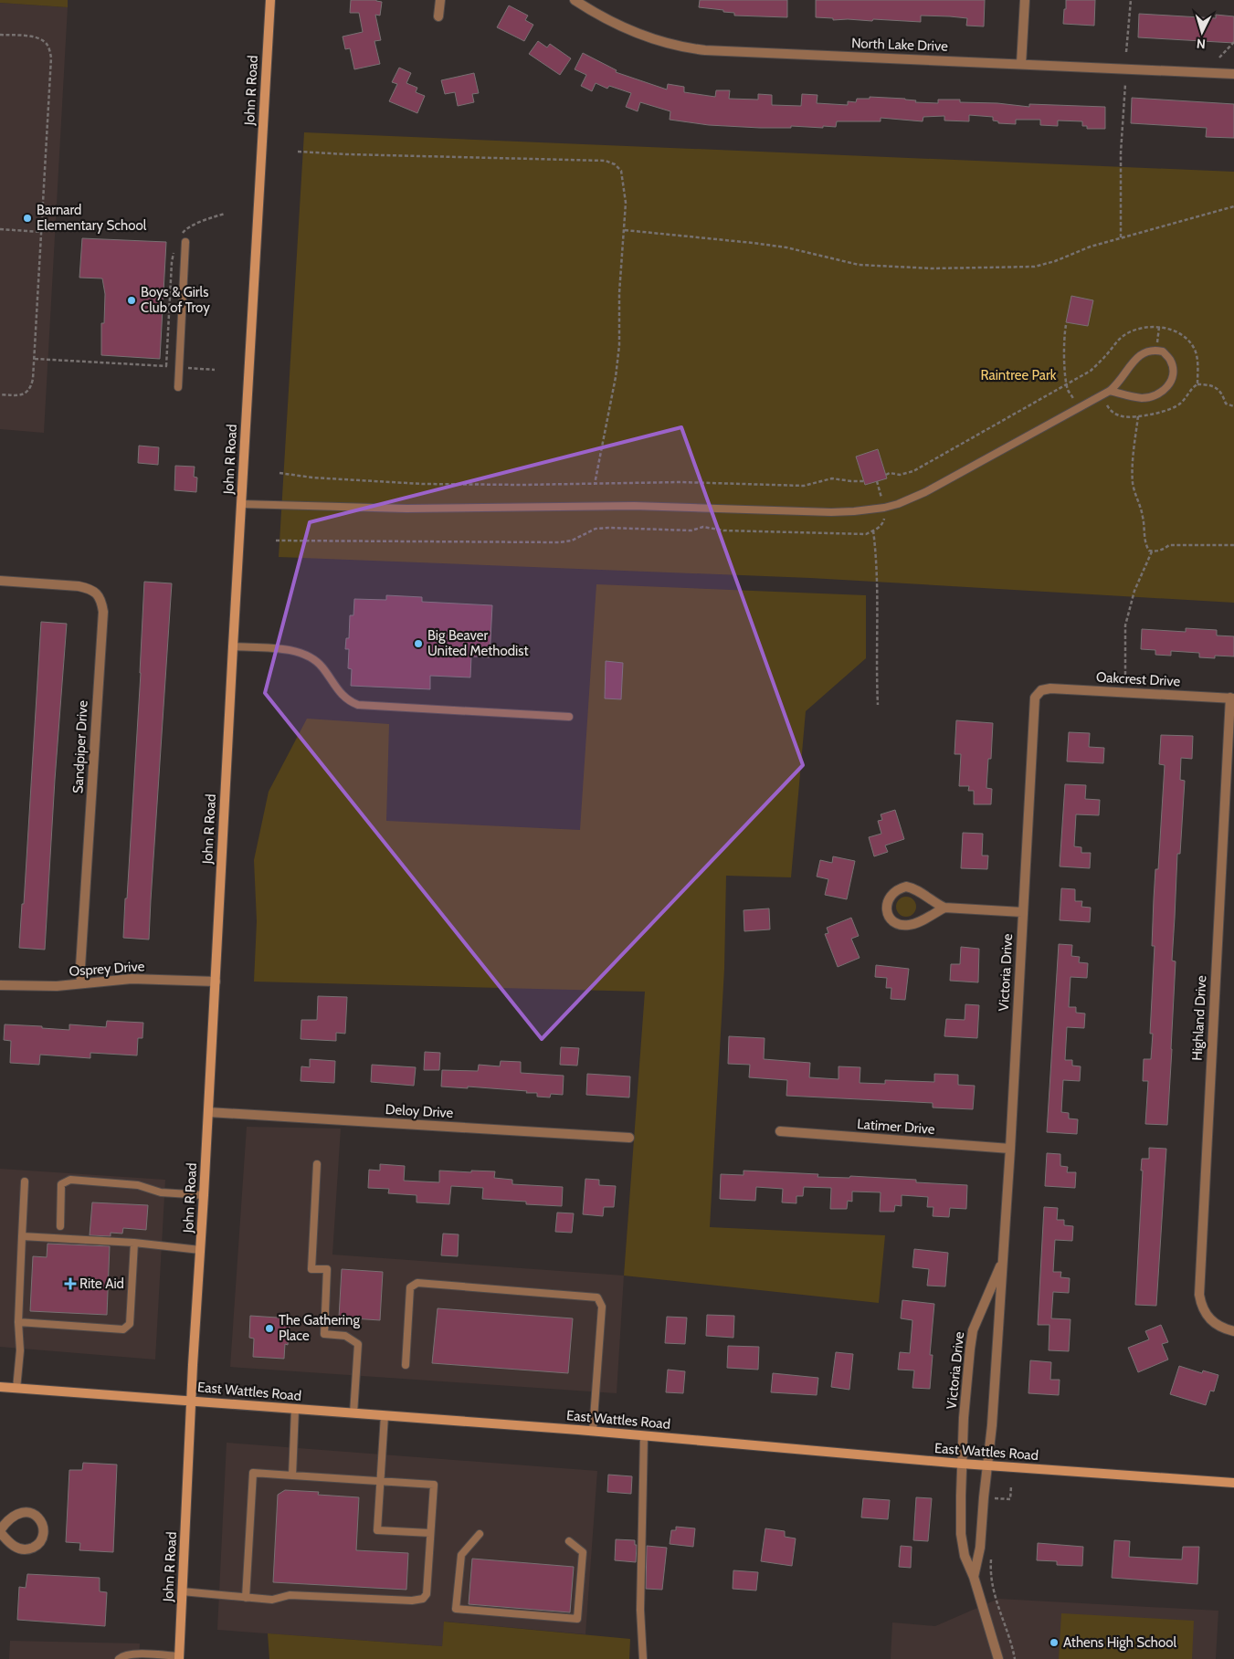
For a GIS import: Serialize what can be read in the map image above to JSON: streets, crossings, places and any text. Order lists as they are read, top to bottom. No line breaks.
{"streets":{"main road":["John R Road","East Wattles Road"],"street":["North Lake Drive","Oakcrest Drive","Sandpiper Drive","Osprey Drive","Victoria Drive","Highland Drive","Deloy Drive","Latimer Drive"]},"crossings":[["John R Road","Osprey Drive"],["John R Road","Deloy Drive"],["John R Road","East Wattles Road"],["Oakcrest Drive","Victoria Drive"],["Oakcrest Drive","Highland Drive"],["Sandpiper Drive","Osprey Drive"],["Victoria Drive","Latimer Drive"],["Victoria Drive","East Wattles Road"]],"parks":["Raintree Park"],"places":{"other":["Barnard Elementary School","Boys & Girls Club of Troy","Big Beaver United Methodist","The Gathering Place","Athens High School"],"health":["Rite Aid"]},"north":"bottom"}
